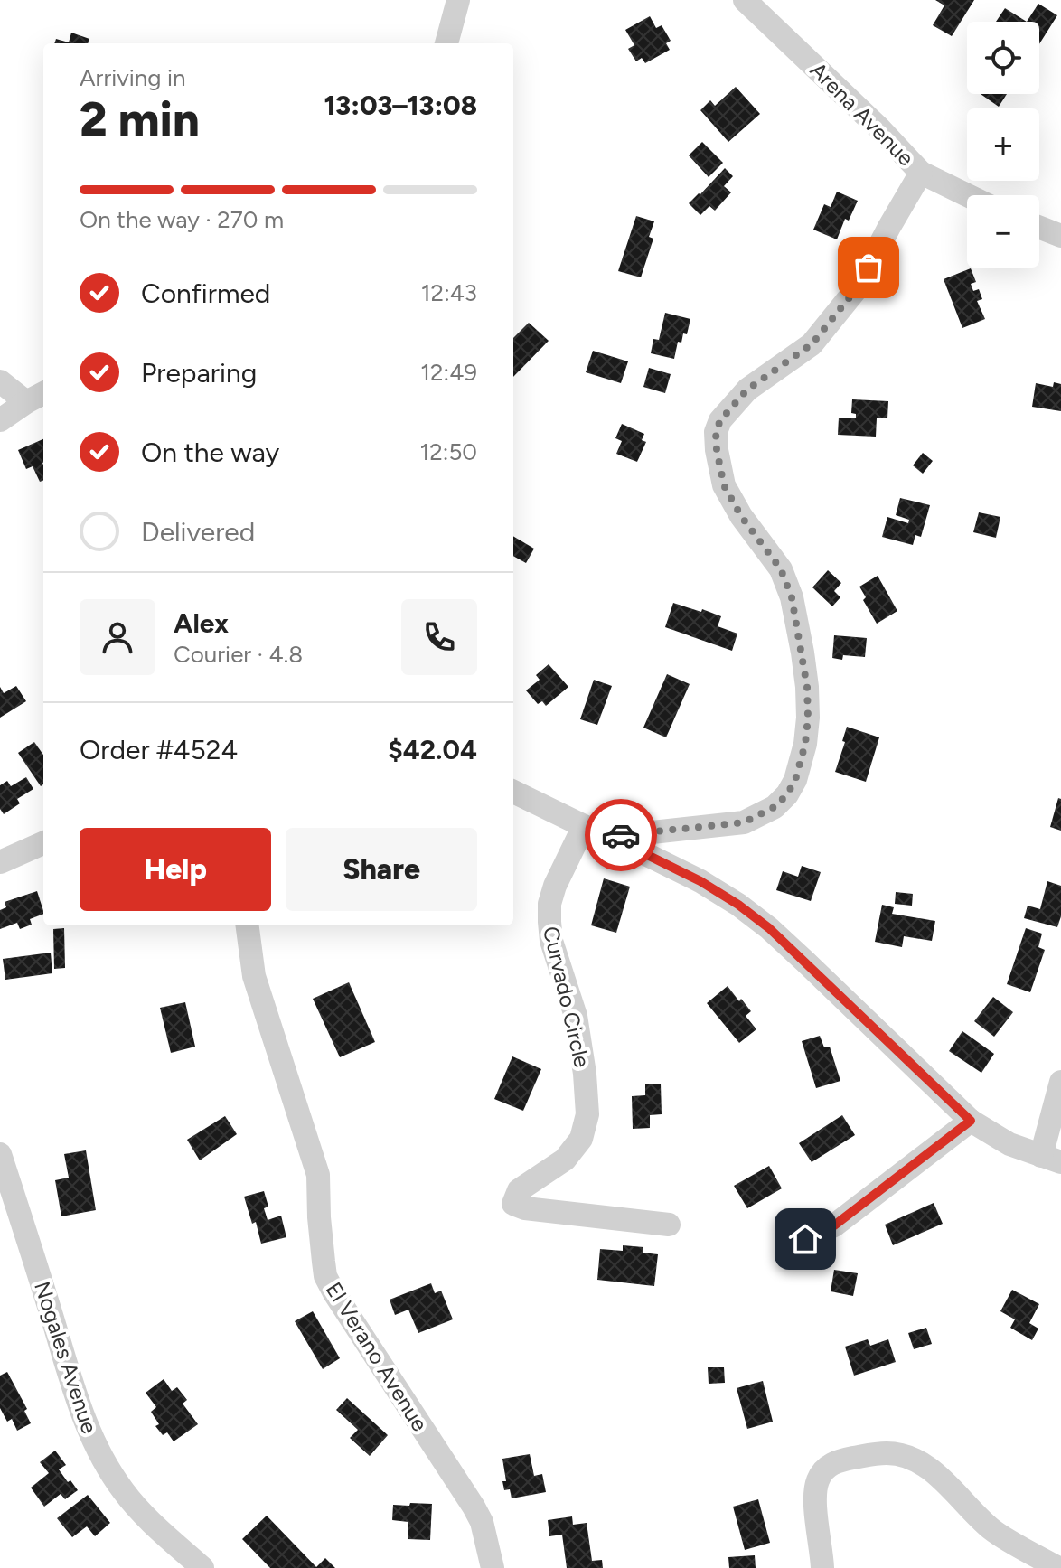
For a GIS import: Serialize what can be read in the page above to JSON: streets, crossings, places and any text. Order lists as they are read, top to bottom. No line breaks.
{"streets":{"street":["Arena Avenue","Curvado Circle","El Verano Avenue","Nogales Avenue"]},"page":{"map_buttons":["+","−"],"heading":["2 min","Arriving in","13:03–13:08"],"panel":["Alex","Courier · 4.8","Order #4524","$42.04"],"bar":"On the way · 270 m","list":[["Confirmed","12:43"],["Preparing","12:49"],["On the way","12:50"],"Delivered"],"buttons":["Help","Share"]}}
